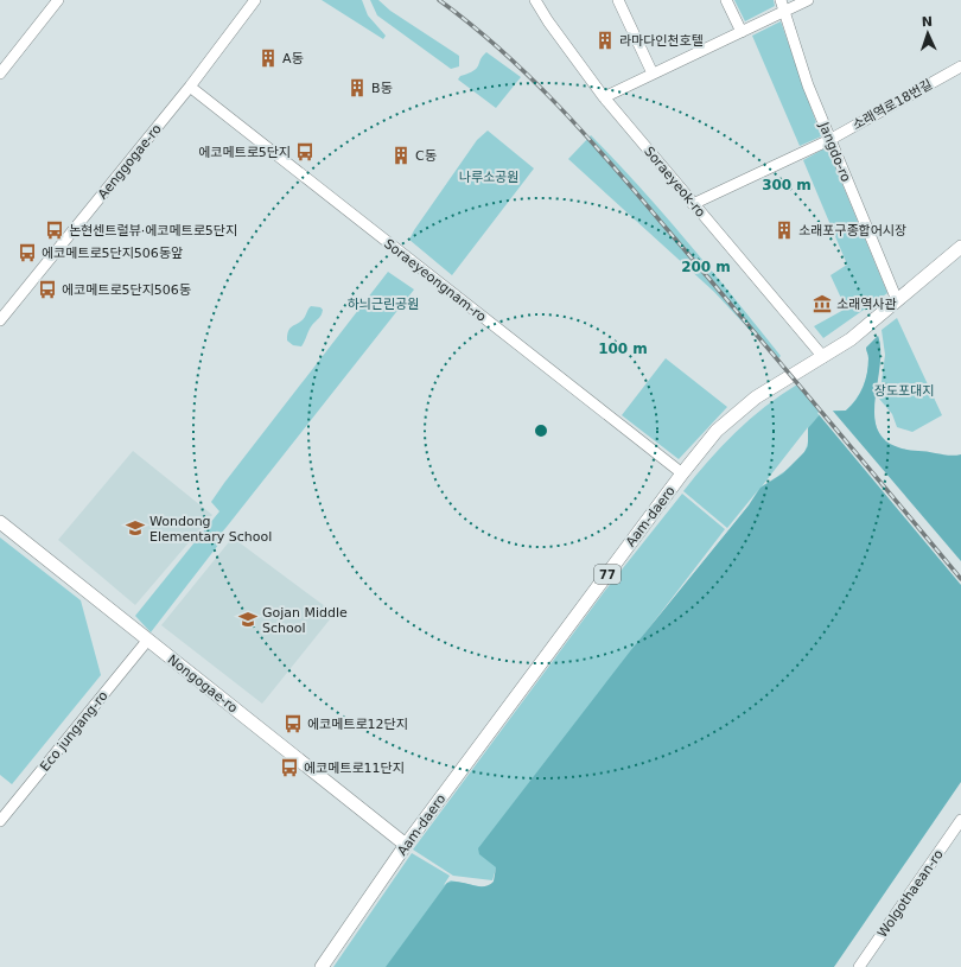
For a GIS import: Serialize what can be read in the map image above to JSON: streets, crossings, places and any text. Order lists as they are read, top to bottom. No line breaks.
{"streets":{"main road":["Aam-daero","77","Nongogae-ro"],"street":["소래역로18번길","Jangdo-ro","Aenggogae-ro","Soraeyeok-ro","Soraeyeongnam-ro","Eco jungang-ro","Wolgothaean-ro"]},"crossings":[["소래역로18번길","Jangdo-ro"],["소래역로18번길","Soraeyeok-ro"],["Jangdo-ro","Aam-daero"],["Aenggogae-ro","Soraeyeongnam-ro"],["Soraeyeok-ro","Aam-daero"],["Soraeyeongnam-ro","Aam-daero"],["Aam-daero","Nongogae-ro"],["Nongogae-ro","Eco jungang-ro"]],"parks":["나루소공원","하늬근린공원","장도포대지"],"places":{"building":["라마다인천호텔","A동","B동","C동","소래포구종합어시장"],"bus stop":["에코메트로5단지","논현센트럴뷰·에코메트로5단지","에코메트로5단지506동앞","에코메트로5단지506동","에코메트로12단지","에코메트로11단지"],"museum":["소래역사관"],"school or university":["Wondong Elementary School","Gojan Middle School"]},"north":"top","rings":["300 m","200 m","100 m"]}
